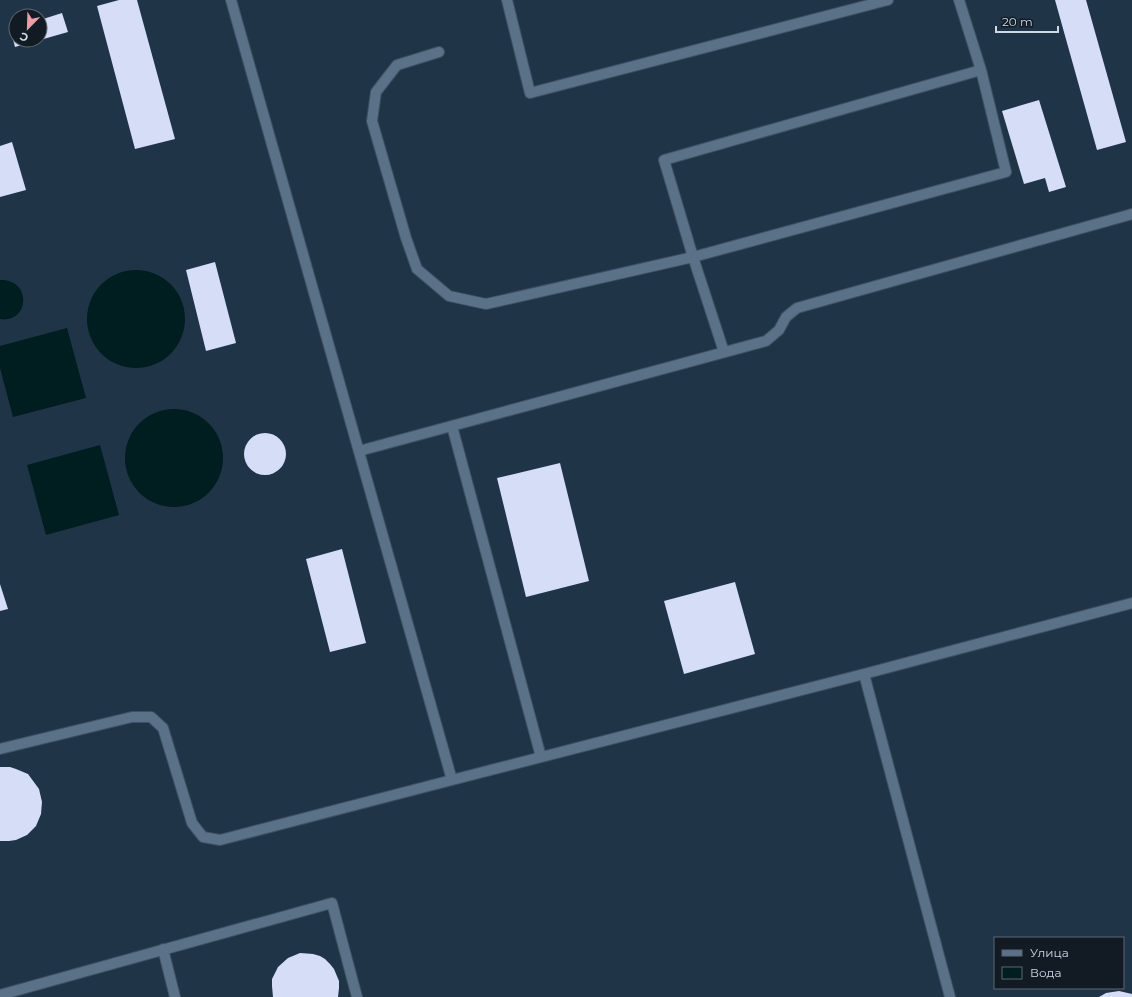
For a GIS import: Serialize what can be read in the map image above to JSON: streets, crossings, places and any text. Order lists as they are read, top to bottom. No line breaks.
{"legend":["Улица","Вода"],"scale_bar":"20 m","north":"bottom left"}
